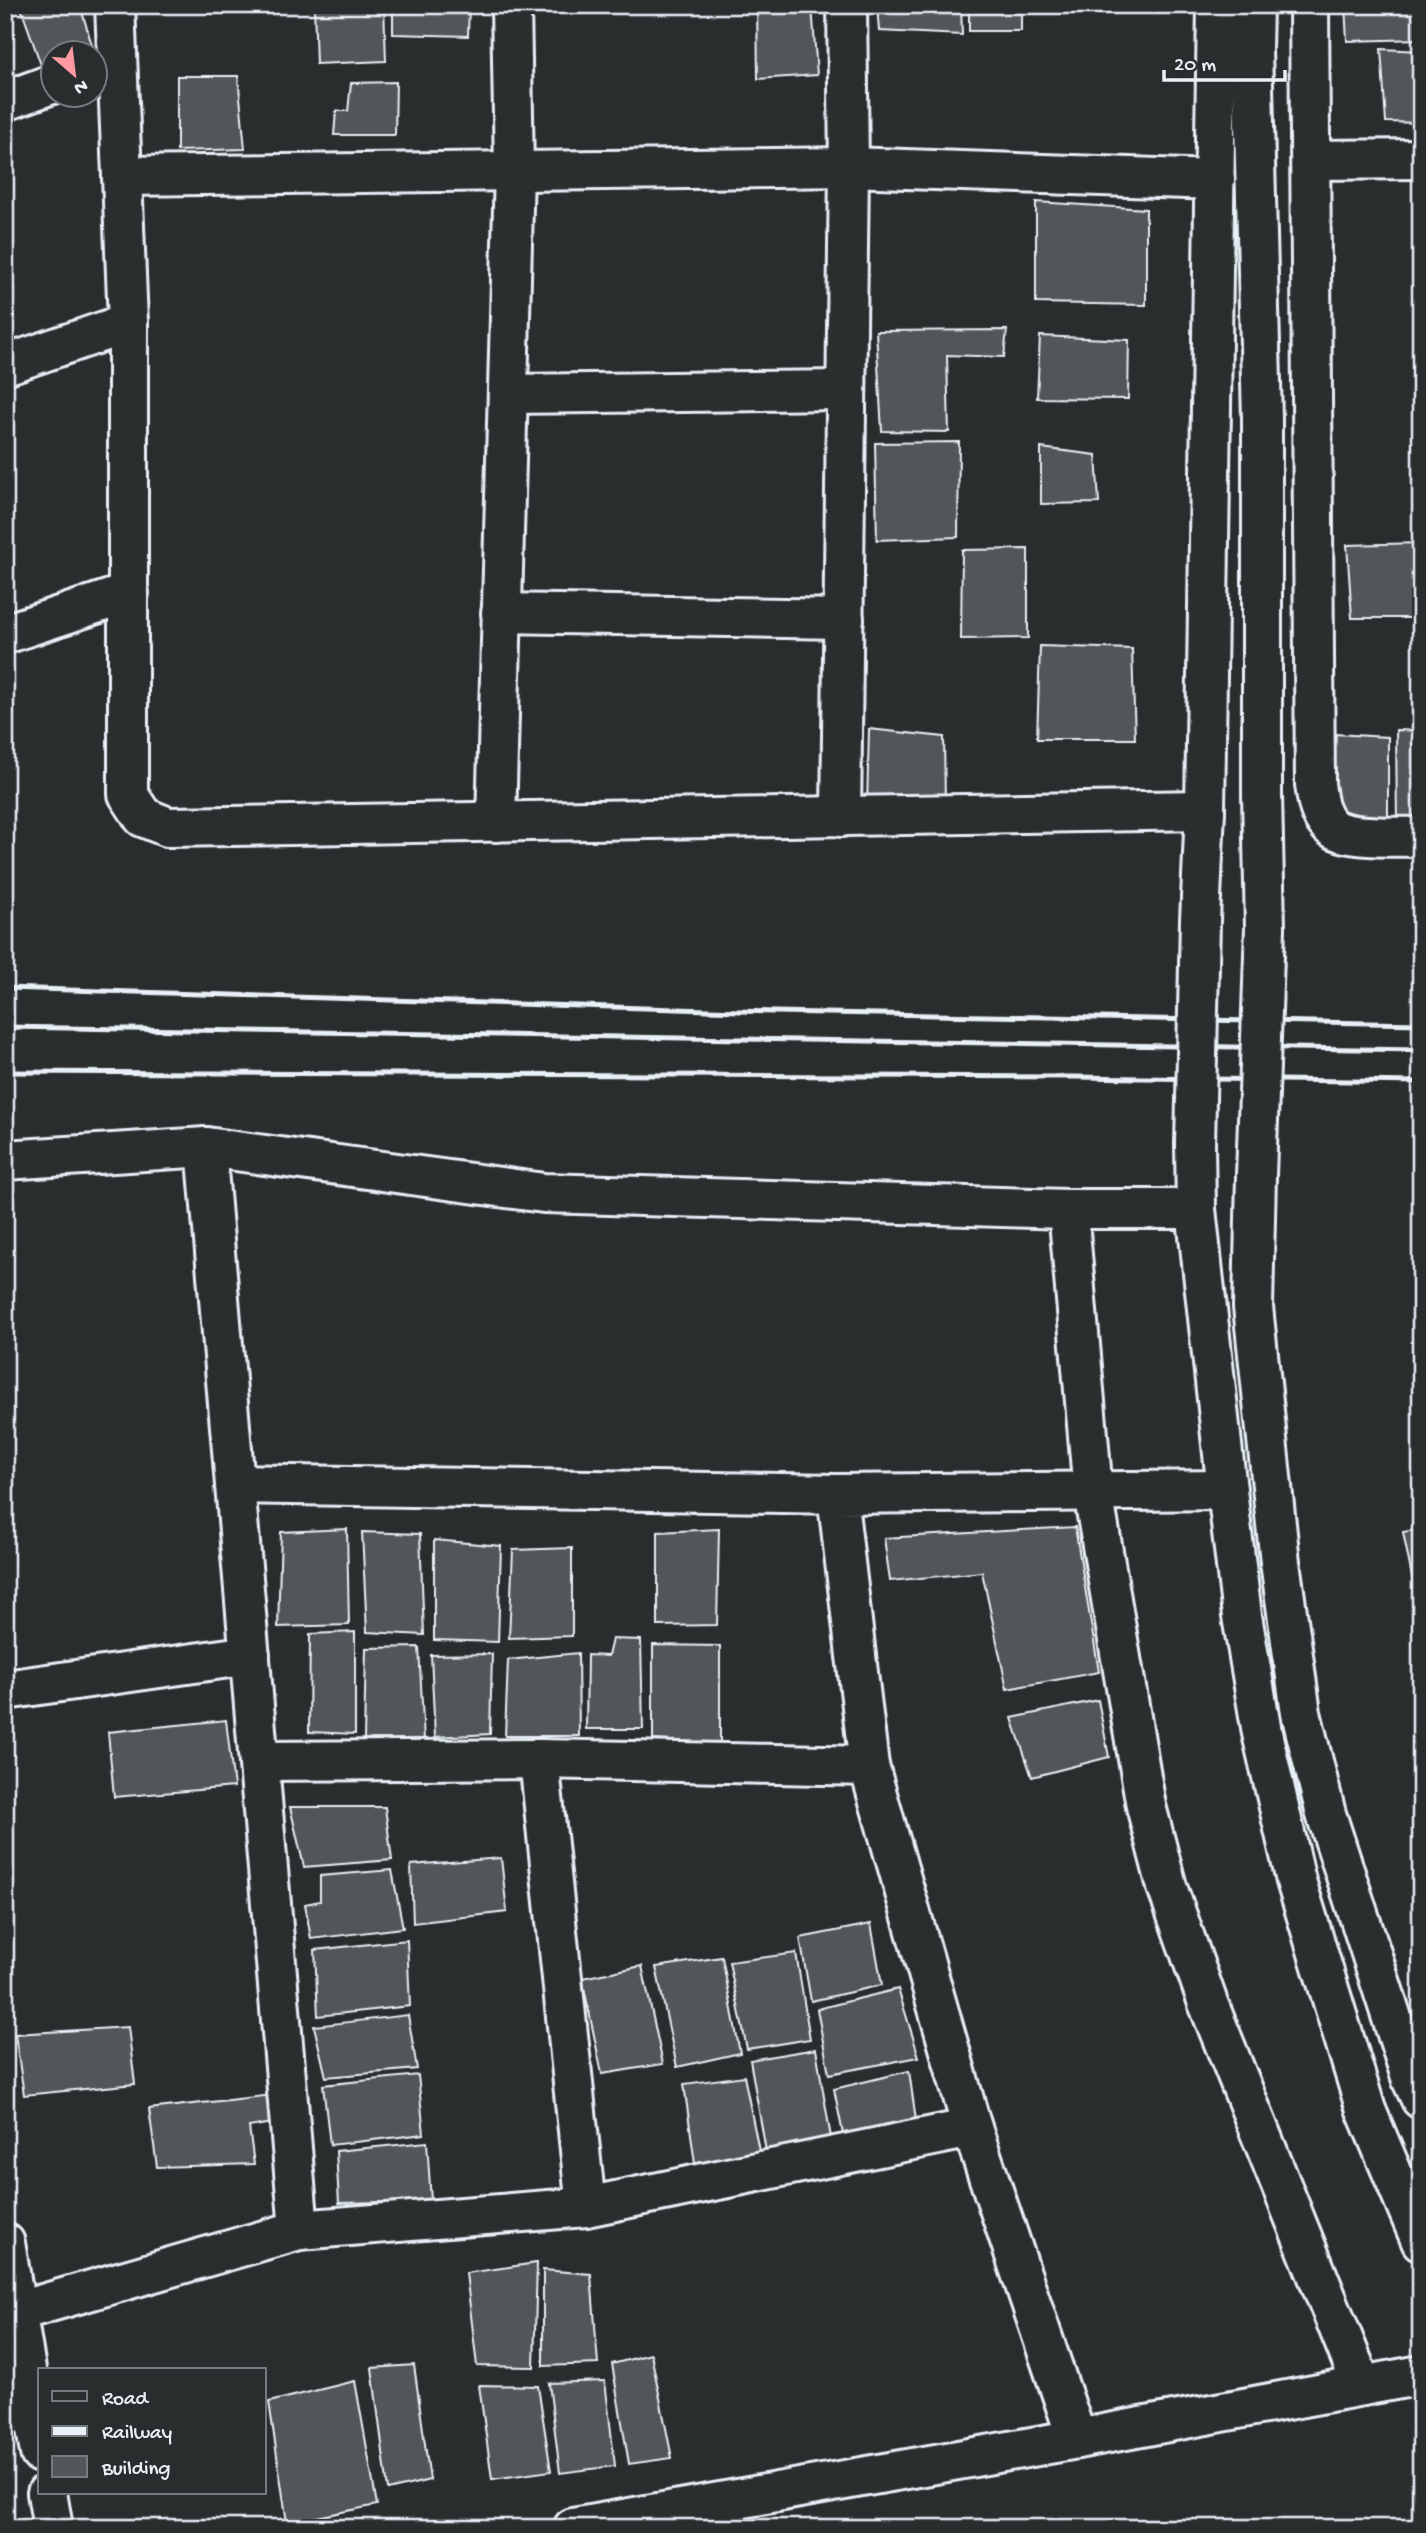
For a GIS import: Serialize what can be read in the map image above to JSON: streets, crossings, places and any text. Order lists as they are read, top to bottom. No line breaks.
{"legend":["Road","Railway","Building"],"scale_bar":"20 m","north":"bottom right"}
